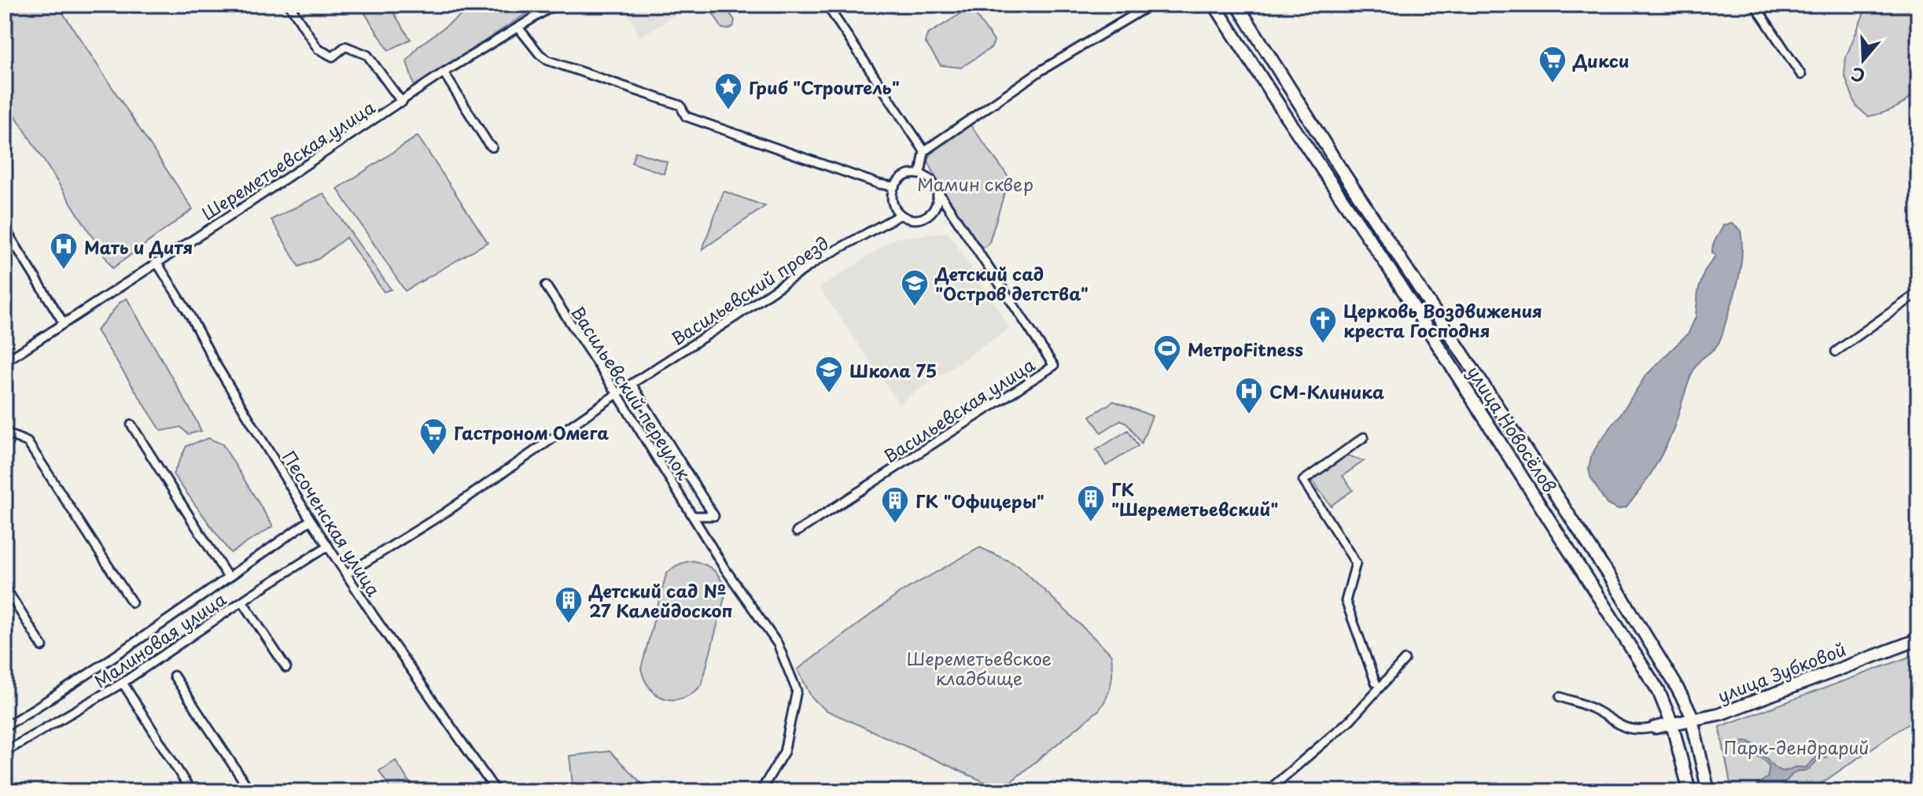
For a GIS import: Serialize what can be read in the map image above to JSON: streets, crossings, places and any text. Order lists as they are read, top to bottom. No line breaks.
{"streets":{"main road":["улица Новосёлов","улица Зубковой"],"street":["Шереметьевская улица","Васильевский проезд","Васильевский переулок","Васильевская улица","Песоченская улица","Малиновая улица"]},"crossings":[["Шереметьевская улица","Песоченская улица"],["Васильевский проезд","Васильевский переулок"],["Васильевский проезд","Васильевская улица"],["Васильевский проезд","Песоченская улица"],["улица Новосёлов","улица Зубковой"],["Песоченская улица","Малиновая улица"]],"parks":["Мамин сквер","Шереметьевское кладбище","Парк-дендрарий"],"places":{"supermarket":["Дикси","Гастроном Омега"],"place":["Гриб \"Строитель\""],"hospital":["Мать и Дитя","СМ-Клиника"],"school or university":["Детский сад \"Остров детства\"","Школа 75"],"church":["Церковь Воздвижения креста Господня"],"sports":["МетроFitness"],"building":["ГК \"Шереметьевский\"","ГК \"Офицеры\"","Детский сад № 27 Калейдоскоп"]},"north":"bottom"}
